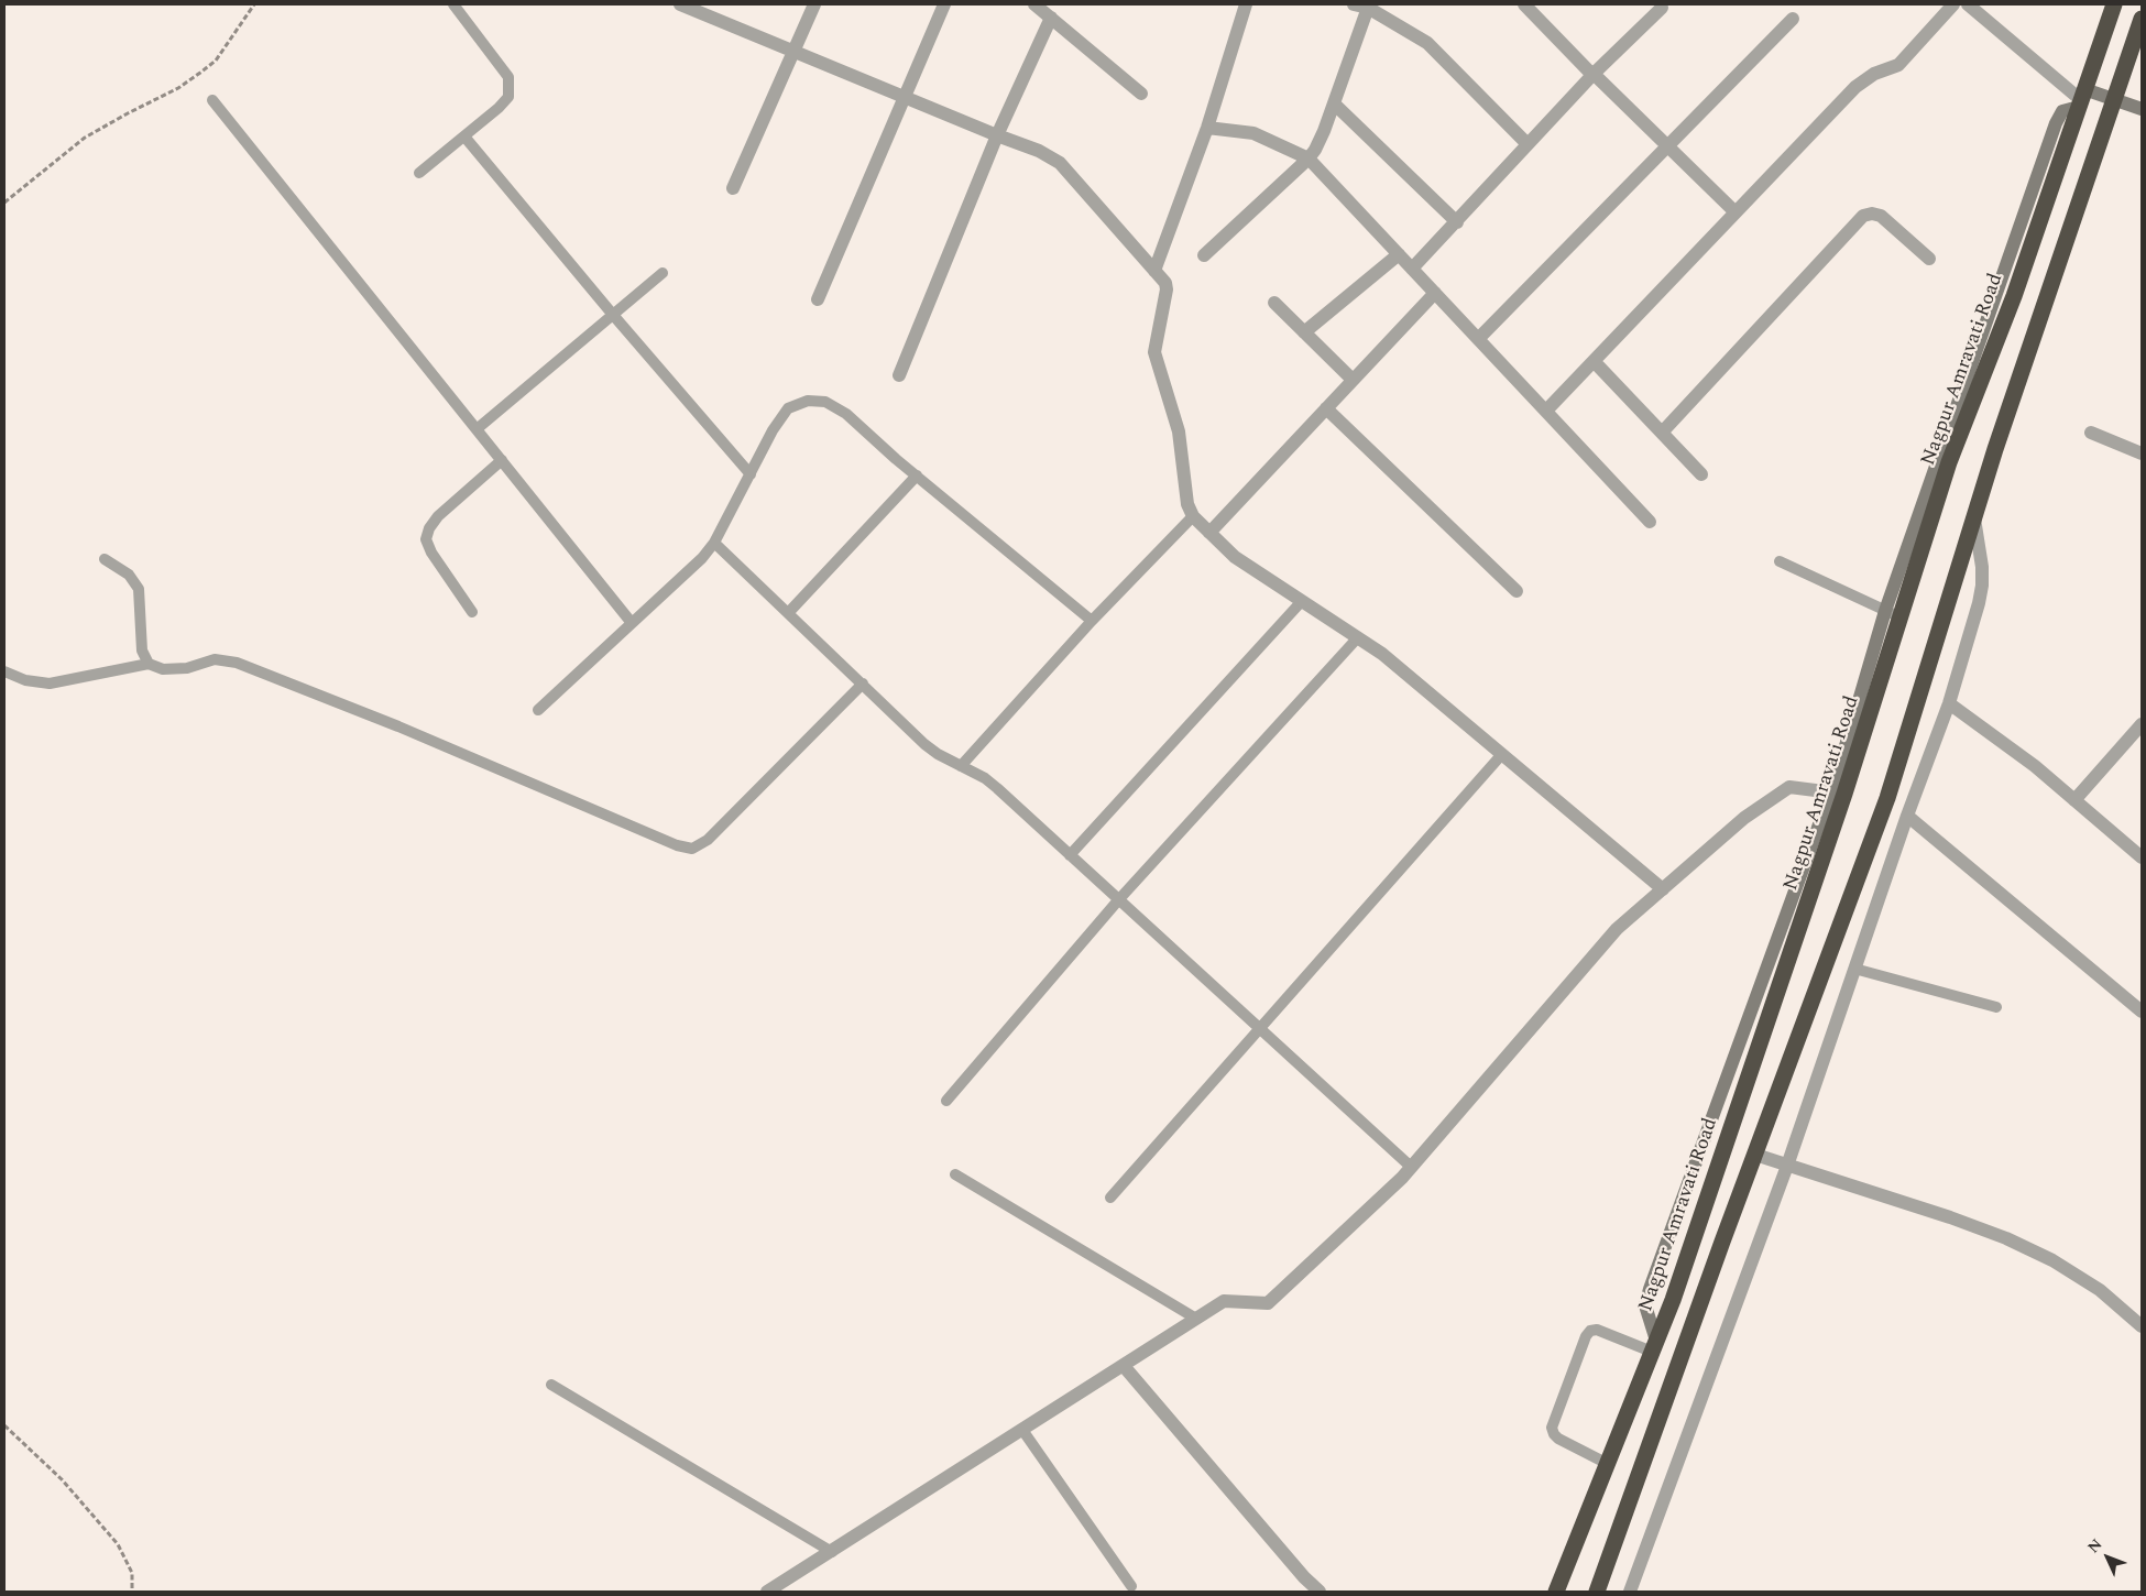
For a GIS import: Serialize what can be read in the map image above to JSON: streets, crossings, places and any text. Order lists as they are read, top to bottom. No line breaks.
{"streets":{"highway":["Nagpur Amravati Road"]},"north":"top left"}
